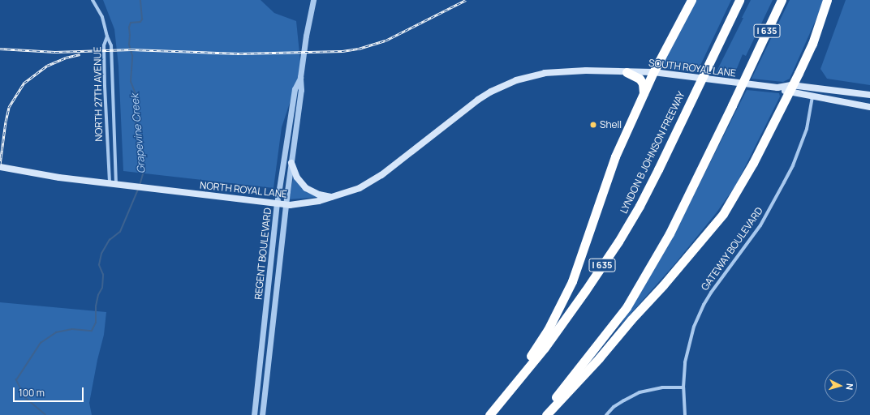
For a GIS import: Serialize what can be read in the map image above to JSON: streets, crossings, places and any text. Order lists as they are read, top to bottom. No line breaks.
{"streets":{"highway":["I 635","LYNDON B JOHNSON FREEWAY"],"main road":["SOUTH ROYAL LANE","NORTH ROYAL LANE"],"street":["NORTH 27TH AVENUE","GATEWAY BOULEVARD","REGENT BOULEVARD"]},"crossings":[["SOUTH ROYAL LANE","NORTH ROYAL LANE"],["SOUTH ROYAL LANE","GATEWAY BOULEVARD"],["NORTH 27TH AVENUE","NORTH ROYAL LANE"],["NORTH ROYAL LANE","REGENT BOULEVARD"]],"water":["Grapevine Creek"],"places":["Shell"],"scale_bar":"100 m","north":"right"}
